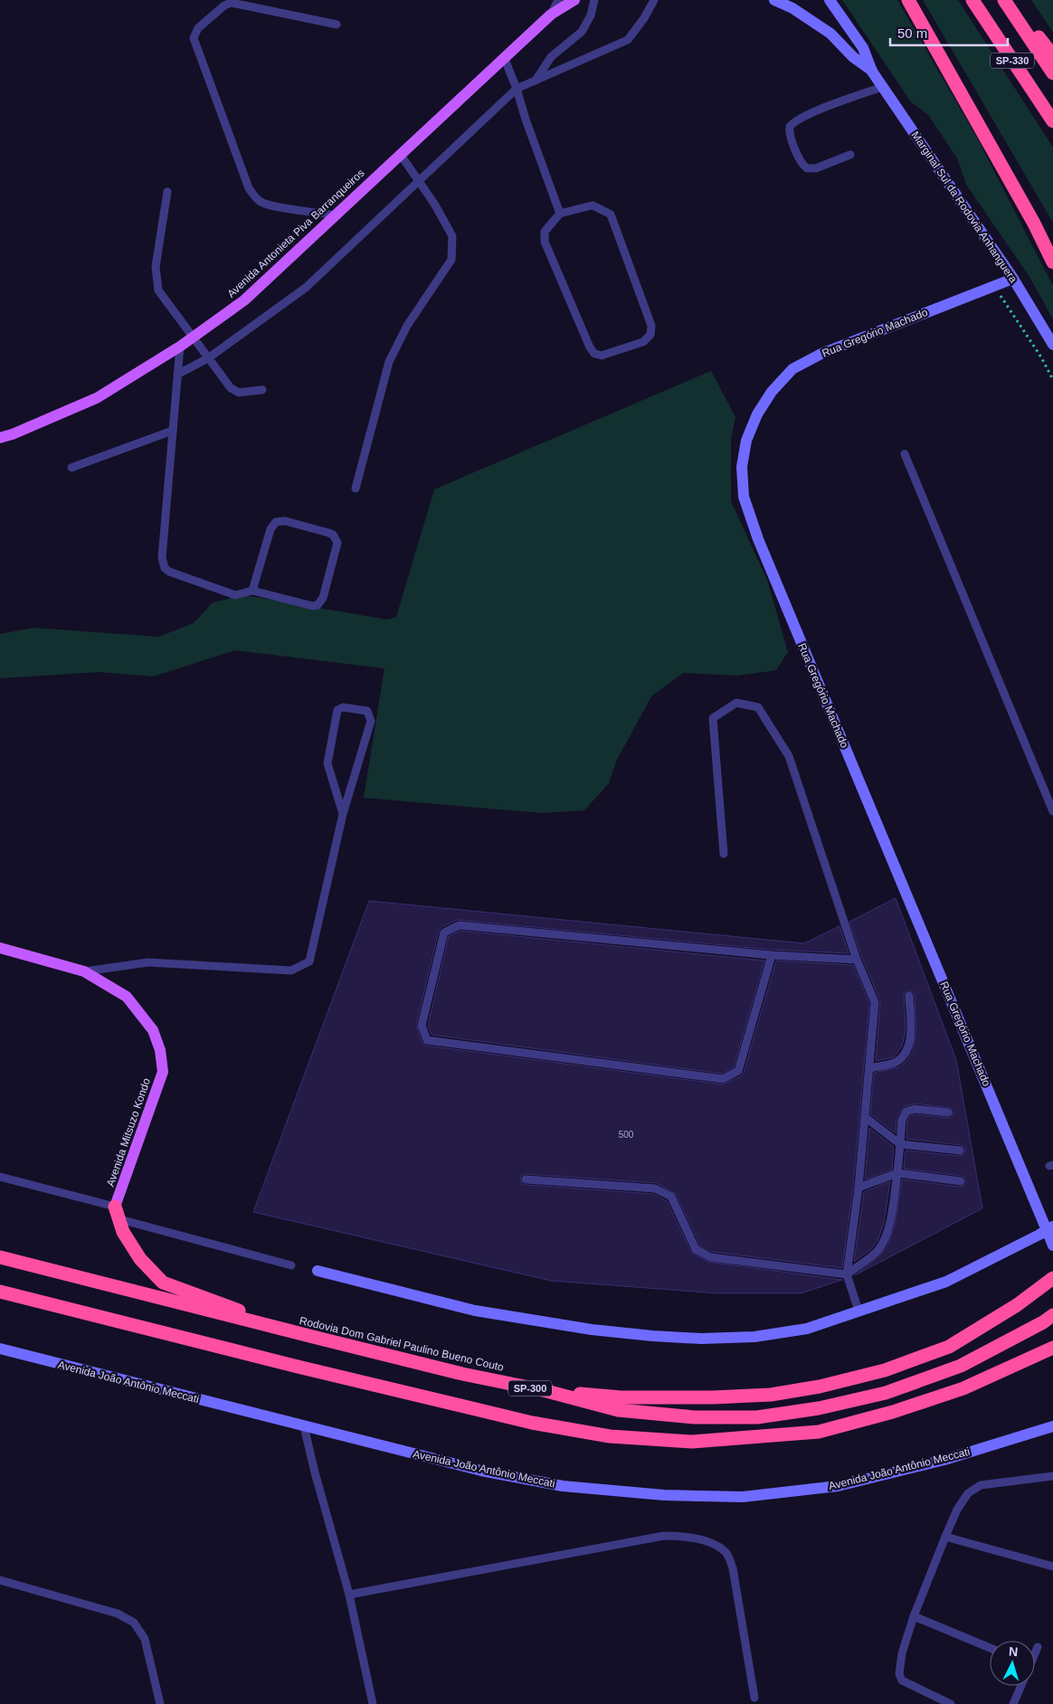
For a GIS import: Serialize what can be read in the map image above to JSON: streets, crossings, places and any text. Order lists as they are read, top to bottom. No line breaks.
{"streets":{"highway":["SP-330","Rodovia Dom Gabriel Paulino Bueno Couto","SP-300"],"main road":["Marginal Sul da Rodovia Anhanguera","Avenida Antonieta Piva Barranqueiros","Rua Gregório Machado","Avenida Mitsuzo Kondo","Avenida João Antônio Meccati"]},"crossings":[["Marginal Sul da Rodovia Anhanguera","Rua Gregório Machado"]],"house_numbers":["500"],"scale_bar":"50 m","north":"top"}
